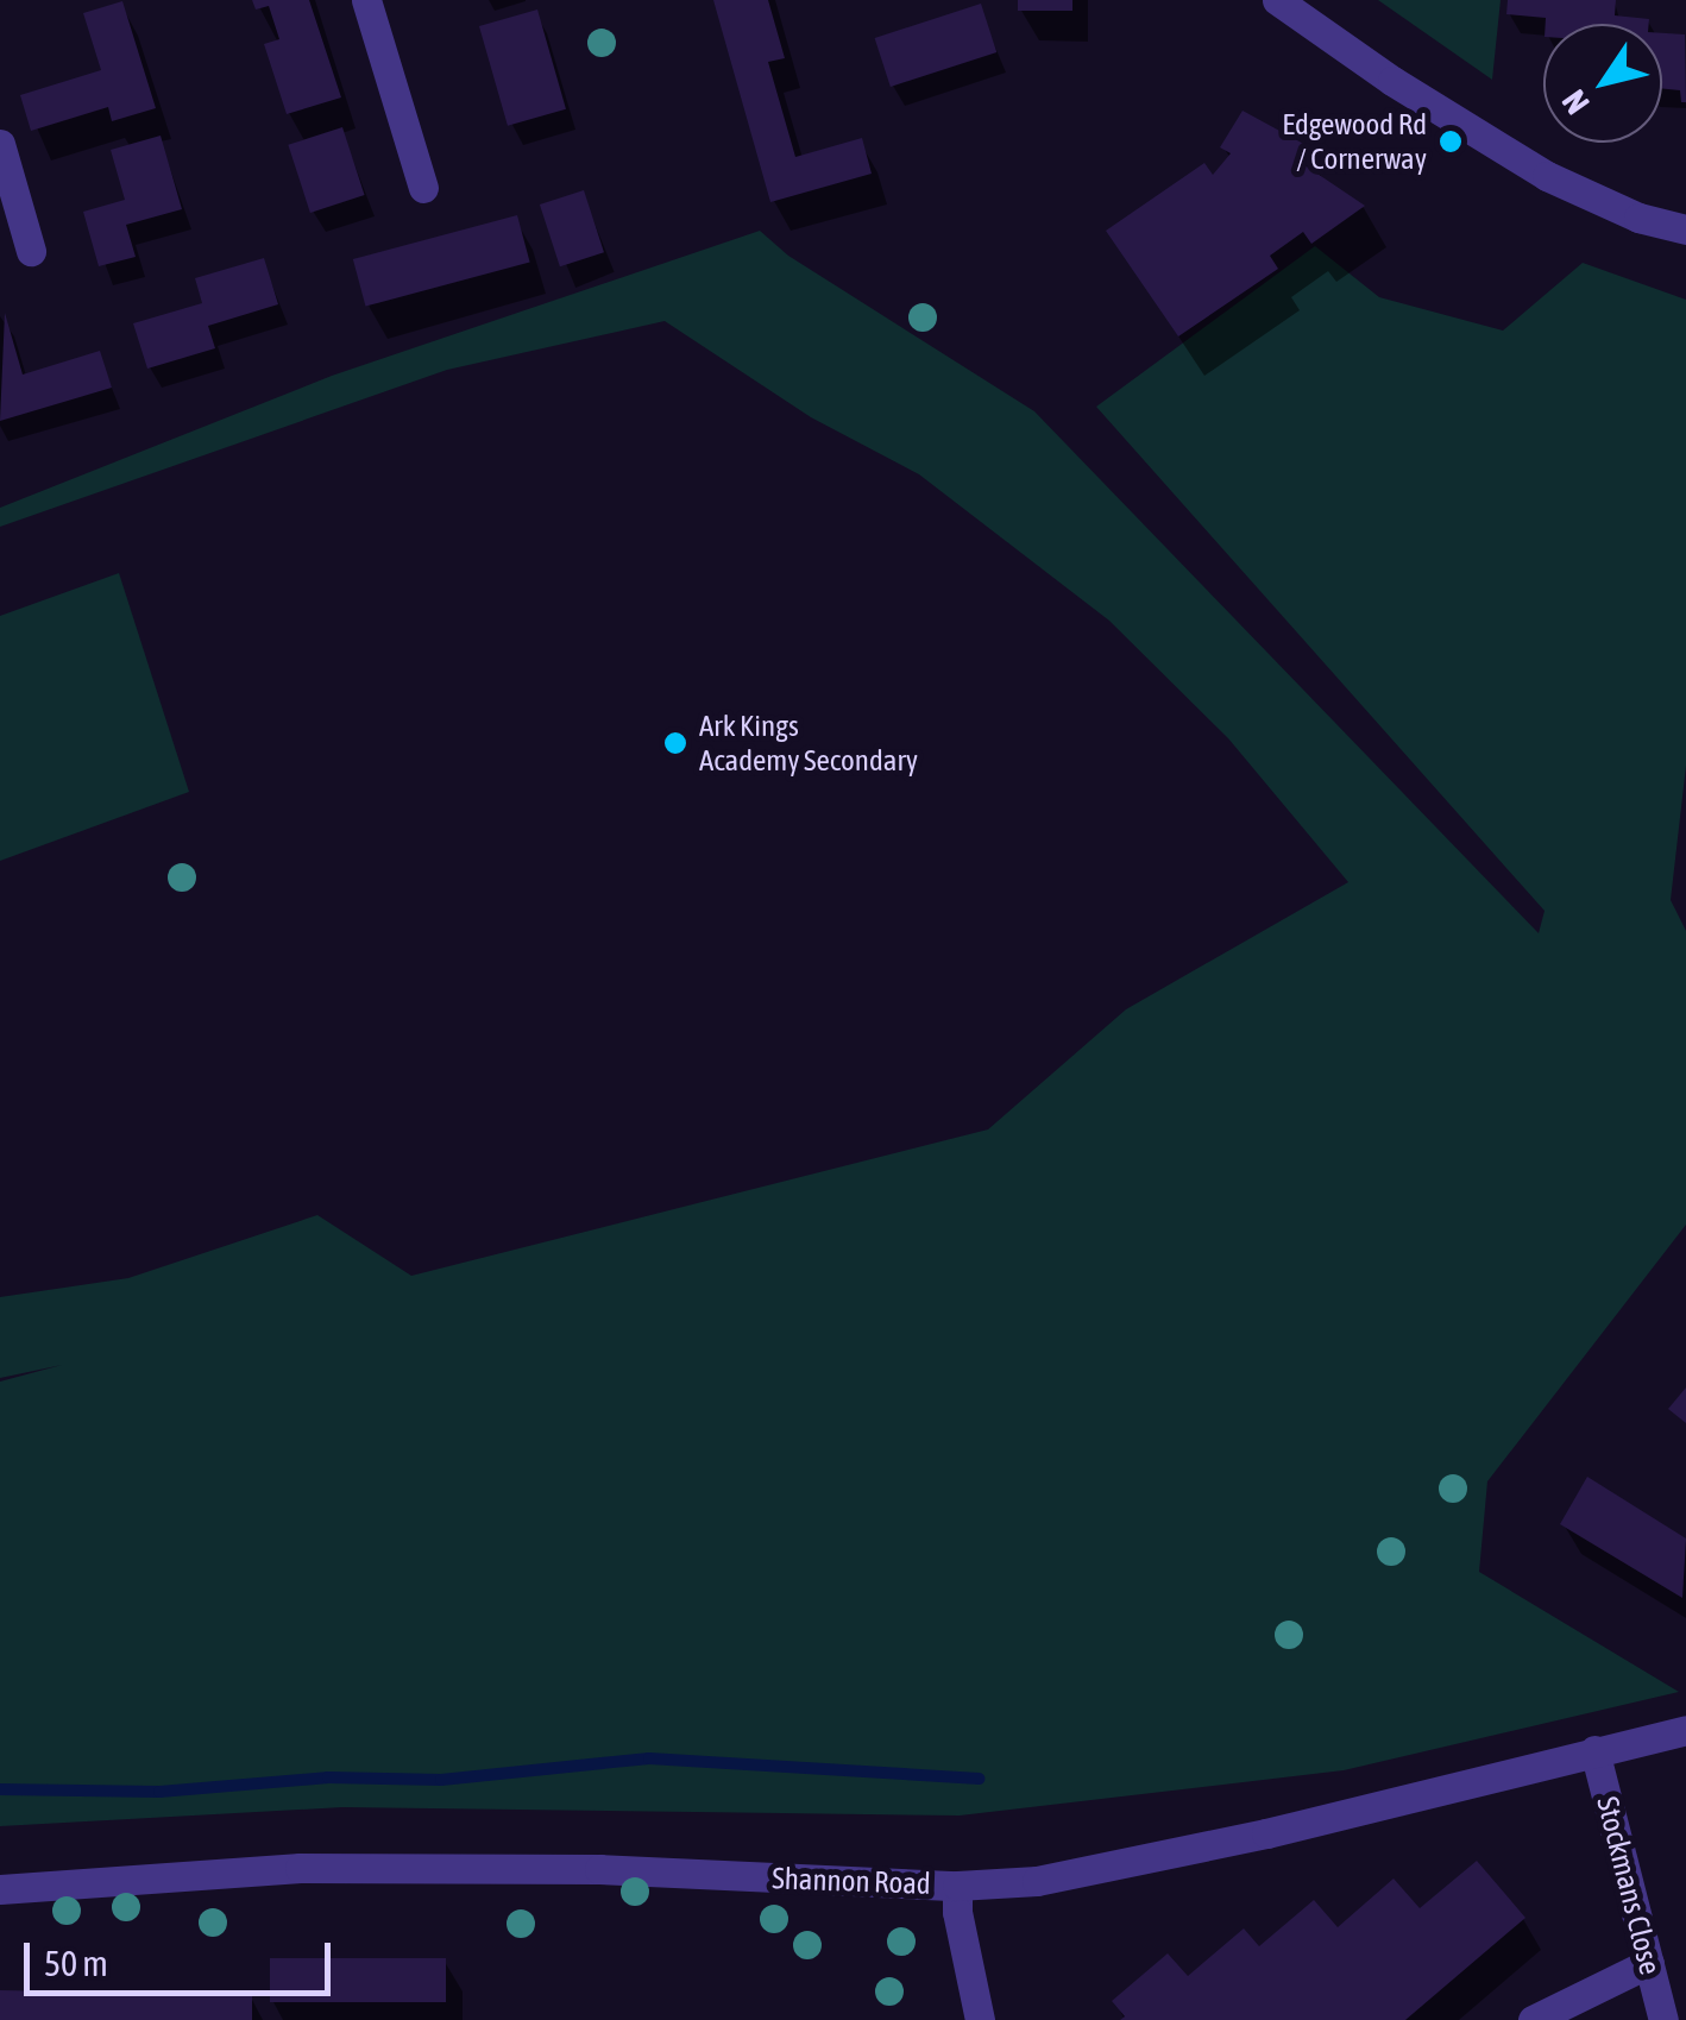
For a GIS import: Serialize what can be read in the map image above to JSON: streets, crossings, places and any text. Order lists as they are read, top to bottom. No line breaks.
{"streets":{"street":["Shannon Road","Stockmans Close"]},"crossings":[["Shannon Road","Stockmans Close"]],"places":["Edgewood Rd / Cornerway","Ark Kings Academy Secondary"],"scale_bar":"50 m","north":"bottom left"}
